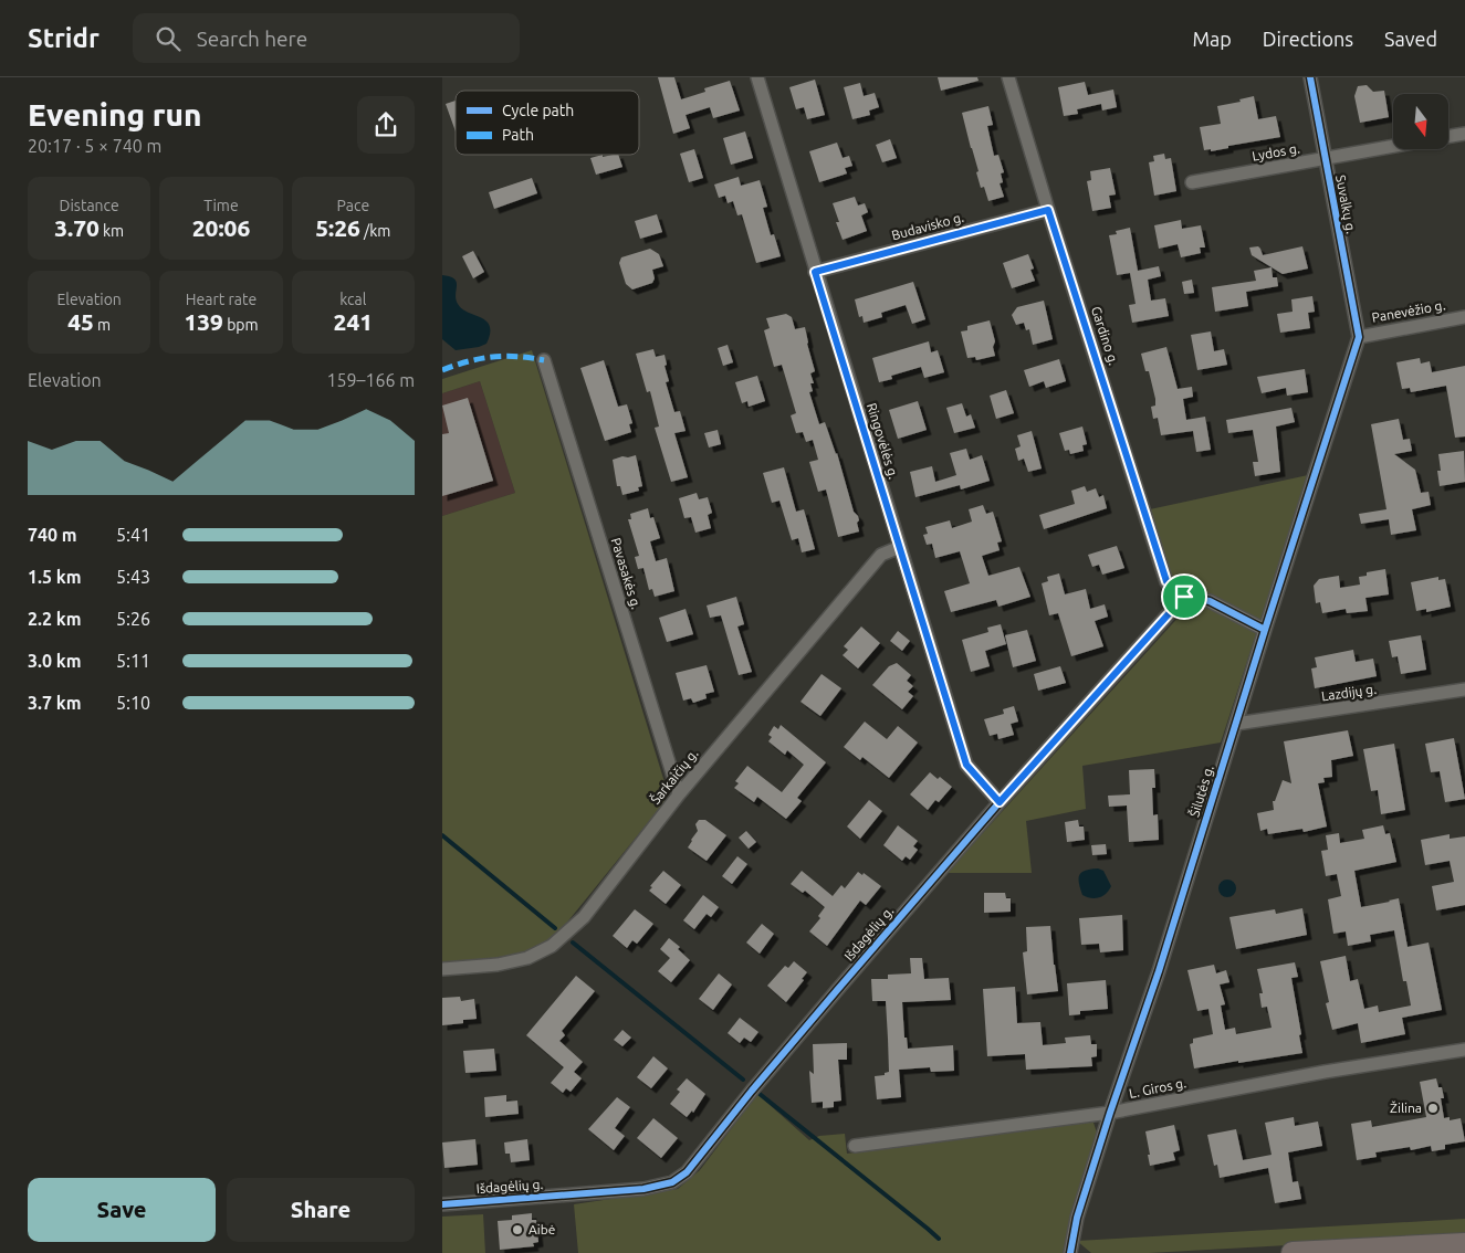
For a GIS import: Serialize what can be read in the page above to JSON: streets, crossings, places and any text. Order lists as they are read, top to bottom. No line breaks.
{"streets":{"street":["Lydos g.","Suvalkų g.","Budavisko g.","Panevėžio g.","Gardino g.","Ringovėlės g.","Pavasakės g.","Lazdijų g.","Šarkaičių g.","Šilutės g.","Išdagėlių g.","L. Giros g."]},"crossings":[["Lydos g.","Suvalkų g."],["Suvalkų g.","Panevėžio g."],["Suvalkų g.","Šilutės g."],["Budavisko g.","Gardino g."],["Budavisko g.","Ringovėlės g."],["Panevėžio g.","Šilutės g."],["Gardino g.","Išdagėlių g."],["Ringovėlės g.","Šarkaičių g."],["Ringovėlės g.","Išdagėlių g."],["Pavasakės g.","Šarkaičių g."],["Lazdijų g.","Šilutės g."],["Šilutės g.","L. Giros g."]],"places":["Žilina","Aibė"],"legend":["Cycle path","Path"],"north":"bottom","page":{"header":"Stridr","search":"Search here","nav":["Map","Directions","Saved"],"heading":["Evening run","20:17 · 5 × 740 m"],"stats":[["Distance","3.70 km"],["Time","20:06"],["Pace","5:26 /km"],["Elevation","45 m"],["Heart rate","139 bpm"],["kcal","241"]],"chart":["Elevation","159–166 m"],"list":[{"name":"740 m","note":"5:41"},{"name":"1.5 km","note":"5:43"},{"name":"2.2 km","note":"5:26"},{"name":"3.0 km","note":"5:11"},{"name":"3.7 km","note":"5:10"}],"buttons":["Save","Share"]}}
